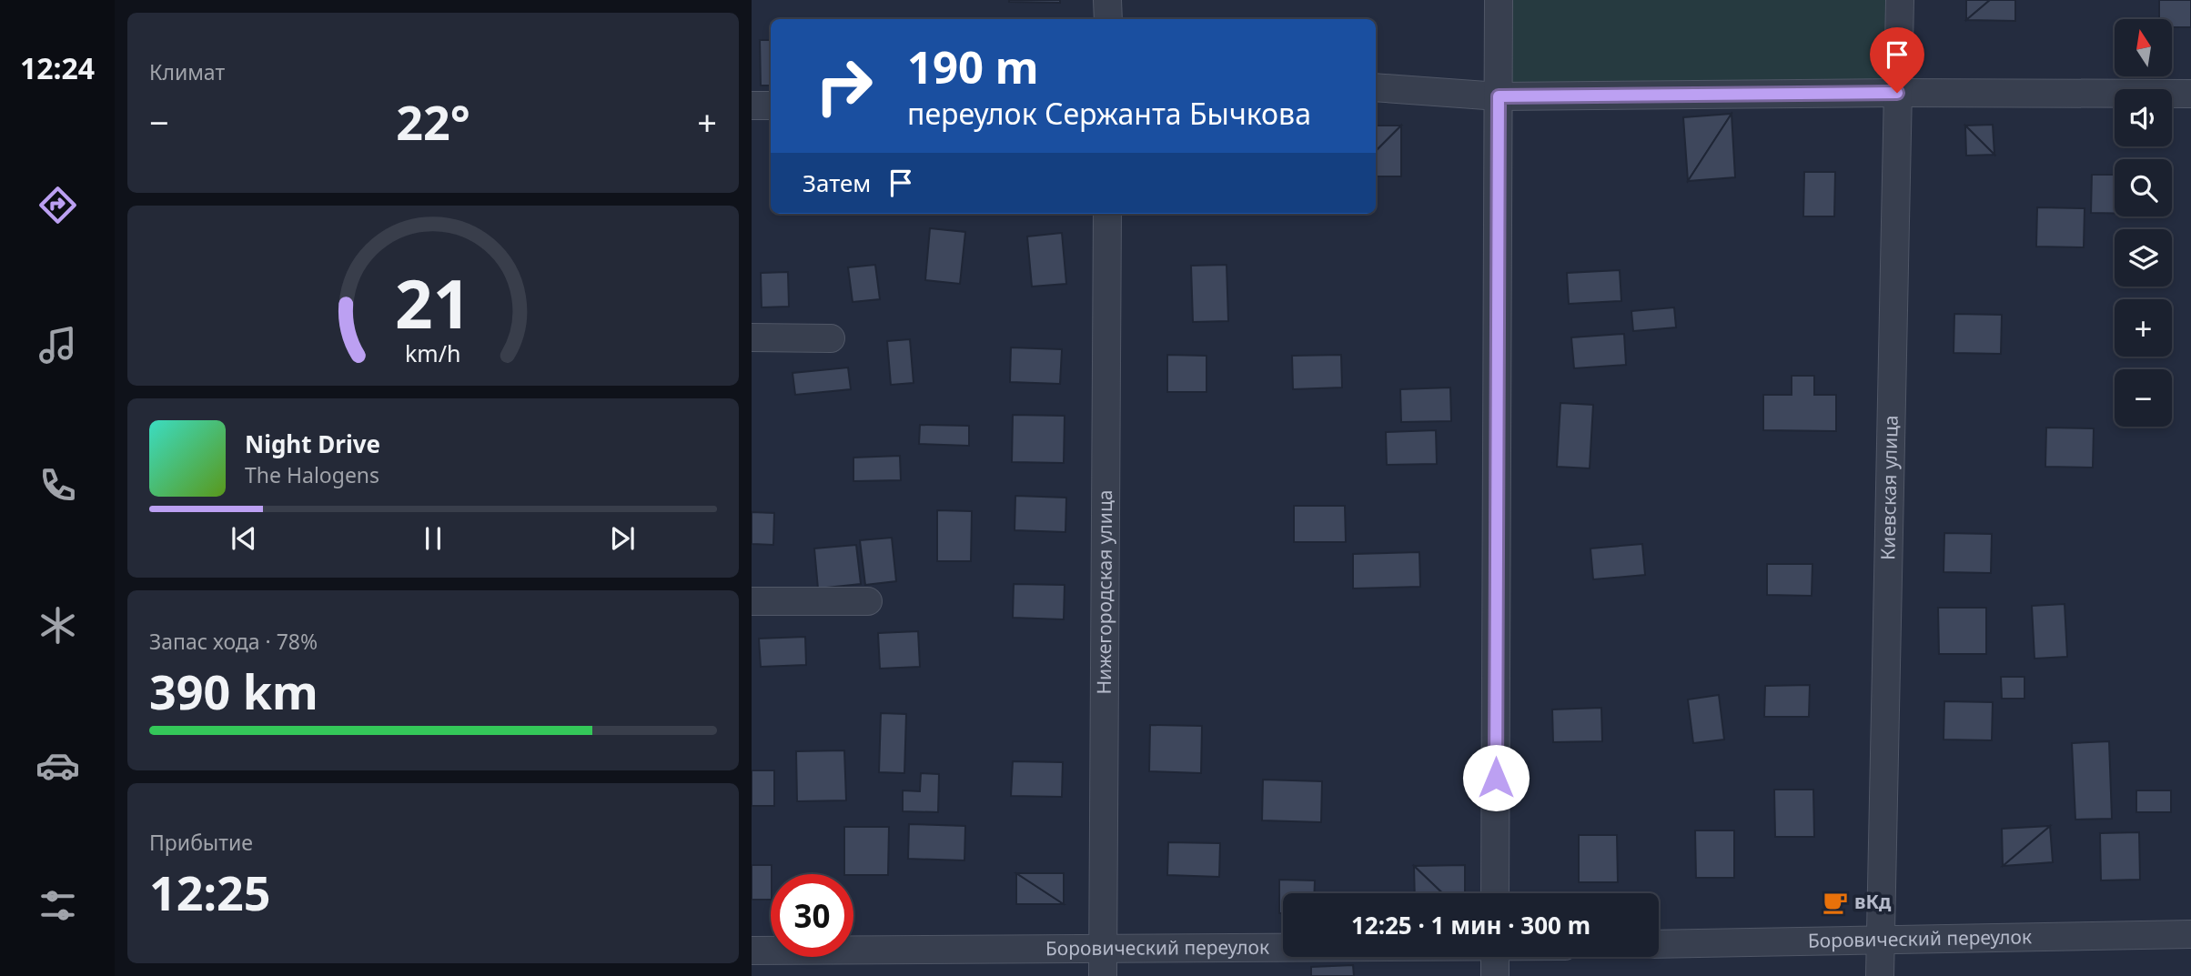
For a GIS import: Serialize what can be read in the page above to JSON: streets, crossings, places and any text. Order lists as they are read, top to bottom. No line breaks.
{"streets":{"street":["Киевская улица","Нижегородская улица","Боровический переулок"]},"crossings":[["Киевская улица","Боровический переулок"],["Нижегородская улица","Боровический переулок"]],"places":{"cafe":["вКд"]},"north":"top","page":{"tabs":"12:24","tile":["Климат",["Запас хода · 78%","390 km"],["Прибытие","12:25"]],"map_buttons":["+","−"],"turn":["190 m","переулок Сержанта Бычкова"],"heat":["−","22°","+"],"then":"Затем","song":["Night Drive","The Halogens"],"limit":"30","trip":"12:25 · 1 мин · 300 m","gauge":["21","km/h"]}}
